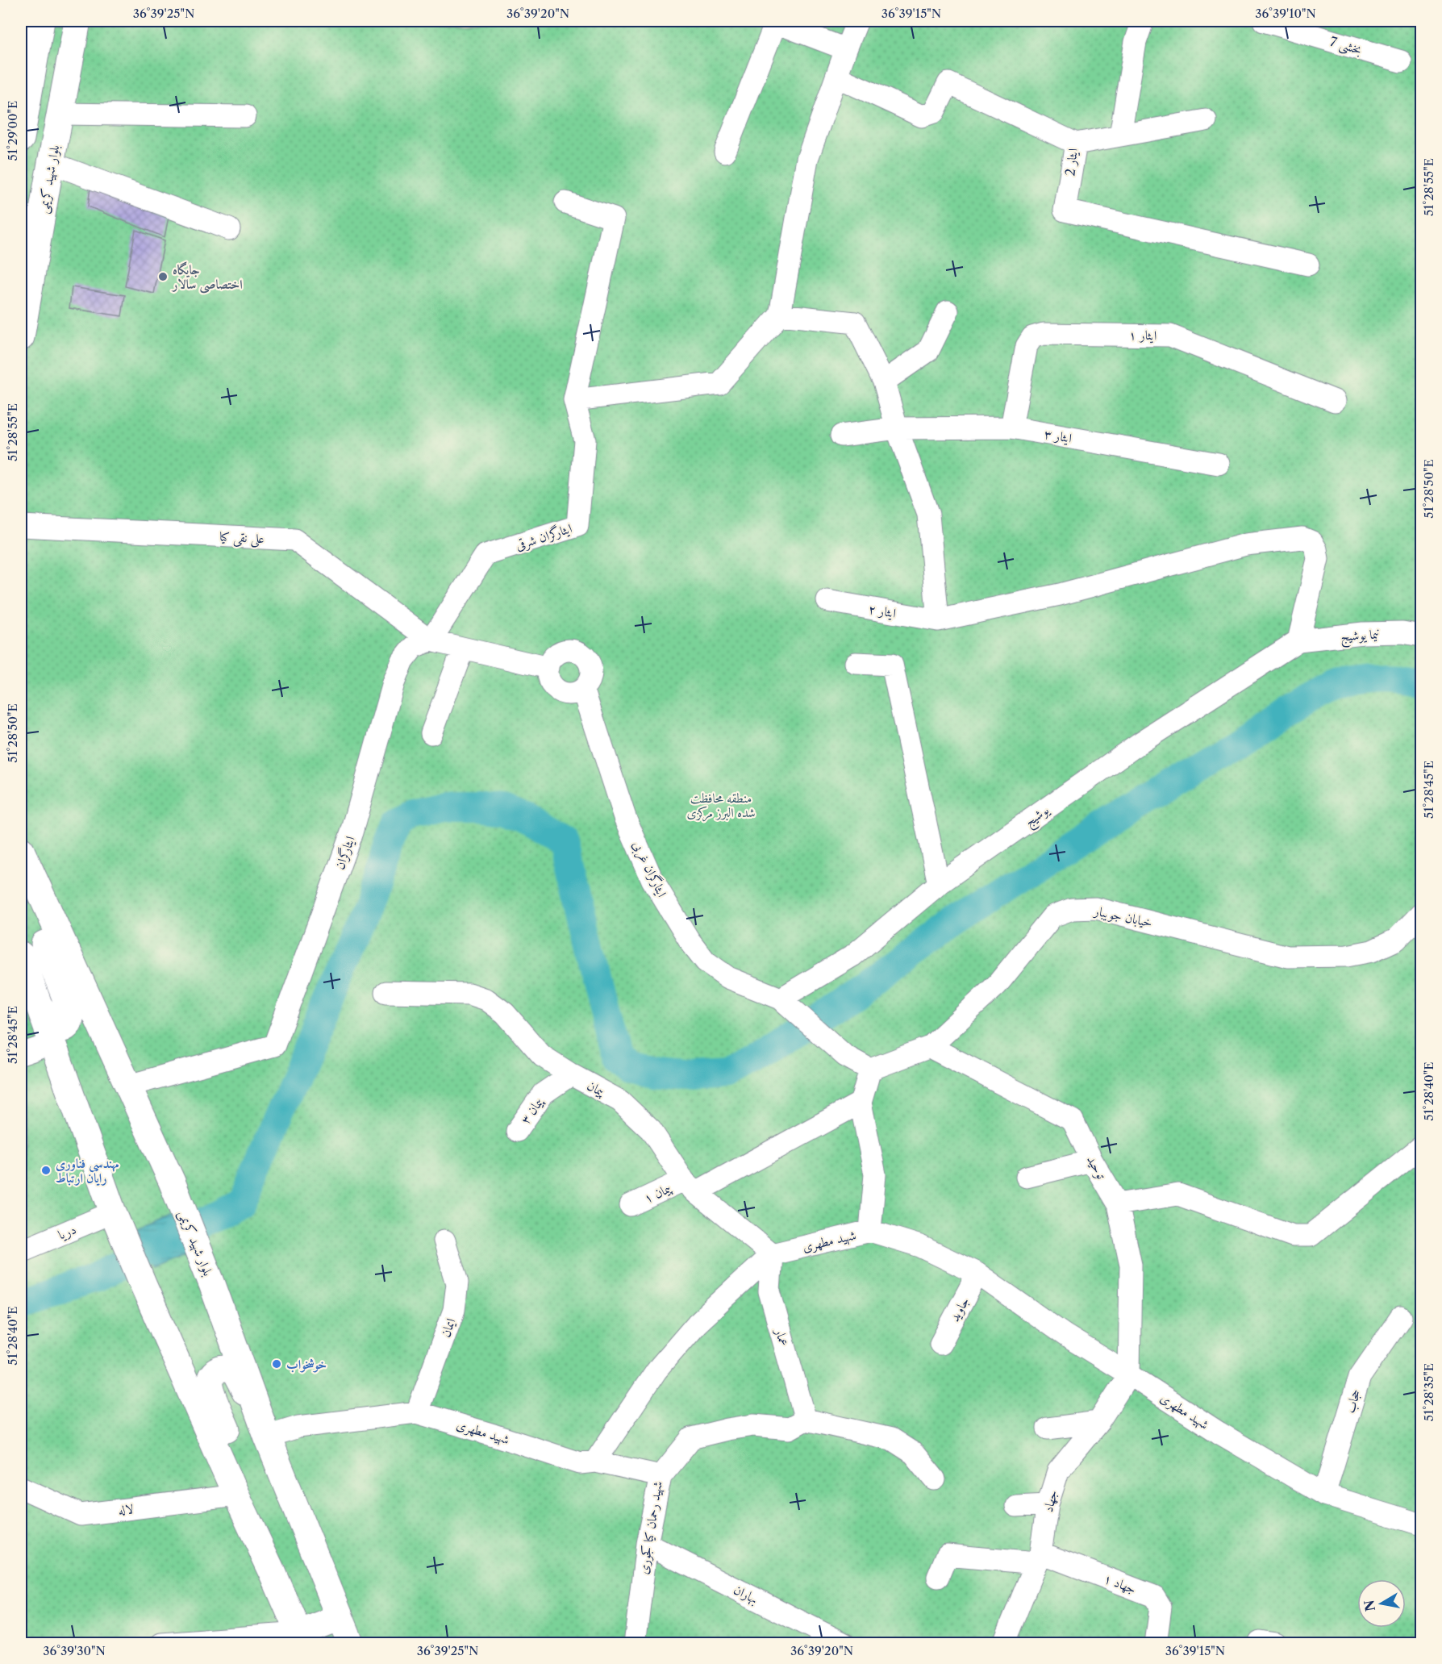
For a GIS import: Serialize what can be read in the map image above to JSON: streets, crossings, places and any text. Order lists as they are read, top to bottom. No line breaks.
{"streets":{"main road":["بلوار شهید کریمی"],"street":["بخشی 7","ایثار 2","ایثار ۱","ایثار ۳","ایثارگران شرقی","علی نقی کیا","ایثار ۲","نیما یوشیج","یوشیج","ایثارگران","ایثارگران غربی","خیابان جویبار","پیمان","پیمان ۳","توحید","پیمان ۱","دریا","شهید مطهری","جاوید","ایمان","عمار","حجاب","جهاد","لاله","شهید رحمان کیا کجوری","جهاد ۱","بهاران"]},"crossings":[["بلوار شهید کریمی","ایثارگران"],["بلوار شهید کریمی","شهید مطهری"],["ایثار ۱","ایثار ۳"],["ایثارگران شرقی","علی نقی کیا"],["ایثارگران شرقی","ایثارگران"],["علی نقی کیا","ایثارگران"],["نیما یوشیج","یوشیج"],["یوشیج","ایثارگران غربی"],["خیابان جویبار","توحید"],["پیمان","پیمان ۳"],["پیمان","پیمان ۱"],["پیمان","شهید مطهری"],["پیمان","عمار"],["توحید","شهید مطهری"],["توحید","جهاد"],["شهید مطهری","جاوید"],["شهید مطهری","ایمان"],["شهید مطهری","عمار"],["شهید مطهری","حجاب"],["شهید مطهری","جهاد"],["شهید مطهری","شهید رحمان کیا کجوری"],["جهاد","جهاد ۱"],["شهید رحمان کیا کجوری","بهاران"]],"parks":["منطقه محافظت شده البرز مرکزی"],"places":["جایگاه اختصاصی سالار","مهندسی فناوری رایان ارتباط","خوشخواب"],"north":"left","coordinates":["36°39'25\"N","36°39'20\"N","36°39'15\"N","36°39'10\"N","51°29'00\"E","51°28'55\"E","51°28'50\"E","51°28'45\"E","51°28'40\"E","51°28'35\"E","36°39'30\"N"]}
